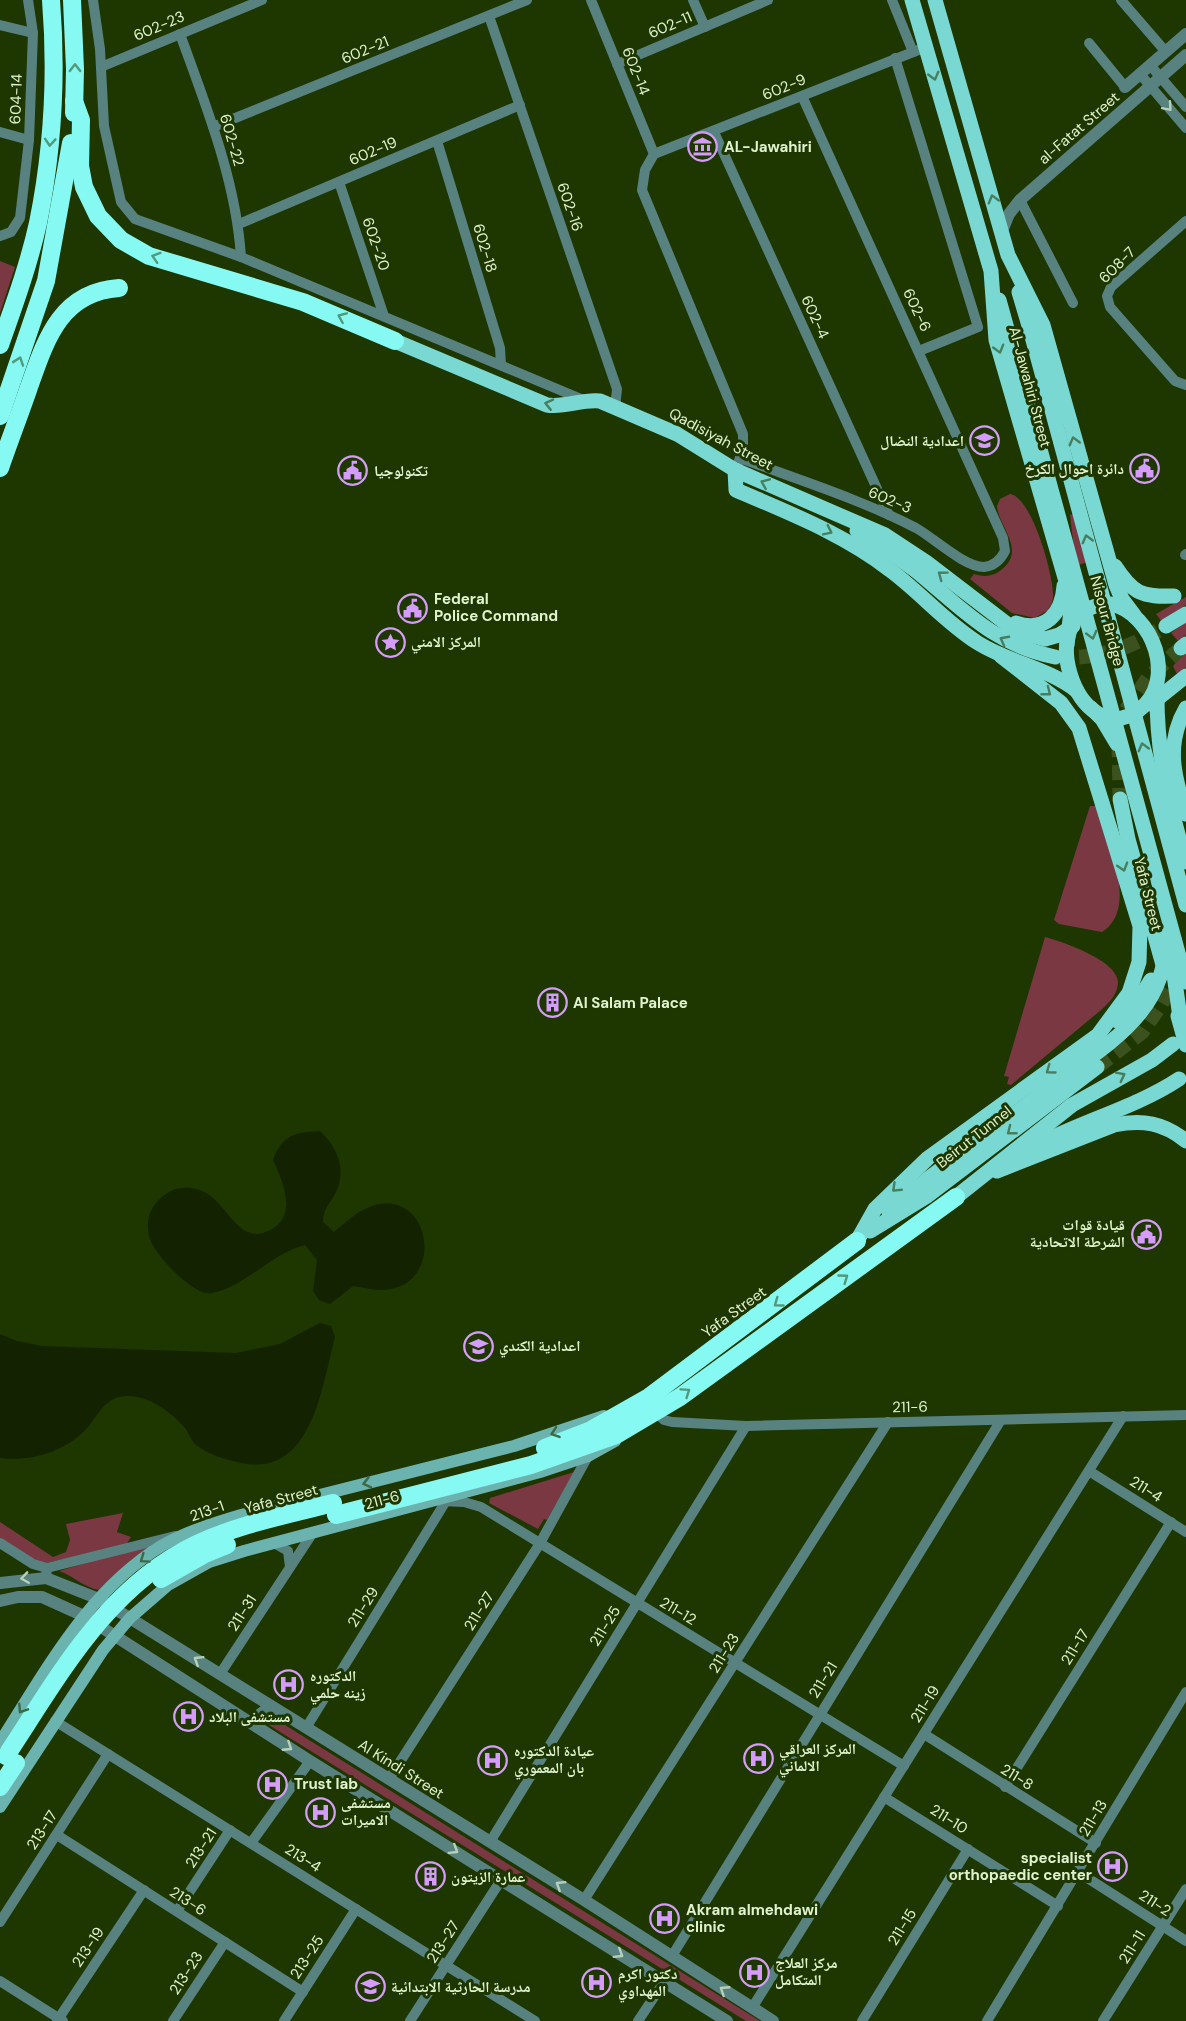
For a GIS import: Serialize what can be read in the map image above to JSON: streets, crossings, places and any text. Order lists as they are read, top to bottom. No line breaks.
{"streets":{"highway":["Yafa Street"],"main road":["Al-Jawahiri Street","Qadisiyah Street","Nisour Bridge","Beirut Tunnel","211-6","213-1"],"street":["602-11","602-23","602-21","602-14","602-9","604-14","al-Fatat Street","602-22","602-19","602-16","602-20","602-18","608-7","602-6","602-4","602-3","211-4","211-29","211-27","211-12","211-31","211-25","211-17","211-23","211-21","211-19","Al Kindi Street","211-8","211-13","211-10","213-17","213-21","213-4","213-6","211-2","211-15","213-27","213-19","211-11","213-25","213-23"]},"crossings":[["602-11","602-14"],["602-23","602-22"],["602-21","602-22"],["602-21","602-16"],["602-14","602-9"],["602-9","602-6"],["602-9","602-4"],["602-9","Al-Jawahiri Street"],["al-Fatat Street","Al-Jawahiri Street"],["602-22","602-19"],["602-19","602-16"],["602-19","602-20"],["602-19","602-18"],["602-16","Qadisiyah Street"],["602-6","602-3"],["602-4","602-3"],["Al-Jawahiri Street","Qadisiyah Street"],["Al-Jawahiri Street","Nisour Bridge"],["Qadisiyah Street","602-3"],["Yafa Street","Beirut Tunnel"],["Yafa Street","211-6"],["Yafa Street","213-1"],["211-6","213-1"],["211-6","211-27"],["211-6","211-12"],["211-6","211-31"],["211-6","211-25"],["211-6","211-23"],["211-6","211-21"],["211-6","211-19"],["211-6","Al Kindi Street"],["211-4","211-17"],["211-4","211-19"],["213-1","Al Kindi Street"],["211-29","211-12"],["211-29","Al Kindi Street"],["211-27","211-12"],["211-27","Al Kindi Street"],["211-12","211-25"],["211-12","211-23"],["211-12","211-21"],["211-12","211-19"],["211-31","Al Kindi Street"],["211-25","Al Kindi Street"],["211-17","211-8"],["211-23","Al Kindi Street"],["211-21","Al Kindi Street"],["211-19","Al Kindi Street"],["211-19","211-8"],["211-19","211-10"],["211-8","211-13"],["211-13","211-10"],["211-13","211-2"],["211-10","211-15"],["213-17","213-4"],["213-17","213-6"],["213-21","213-4"],["213-21","213-6"],["213-4","213-27"],["213-4","213-25"],["213-6","213-19"],["213-6","213-25"],["213-6","213-23"],["211-2","211-11"]],"one_way":["213-1"],"places":{"museum":["AL-Jawahiri"],"school or university":["اعدادية النضال","اعدادية الكندي","مدرسة الحارثية الابتدائية"],"public building":["دائرة احوال الكرخ","تكنولوجيا","Federal Police Command","قيادة قوات الشرطة الاتحادية"],"place":["المركز الامني"],"building":["Al Salam Palace","عمارة الزيتون"],"hospital":["الدكتوره زينه حلمي","مستشفى البلاد","المركز العراقي الالماني","عيادة الدكتوره بان المعموري","Trust lab","مستشفى الاميرات","specialist orthopaedic center","Akram almehdawi clinic","مركز العلاج المتكامل","دكتور اكرم المهداوي"]}}
